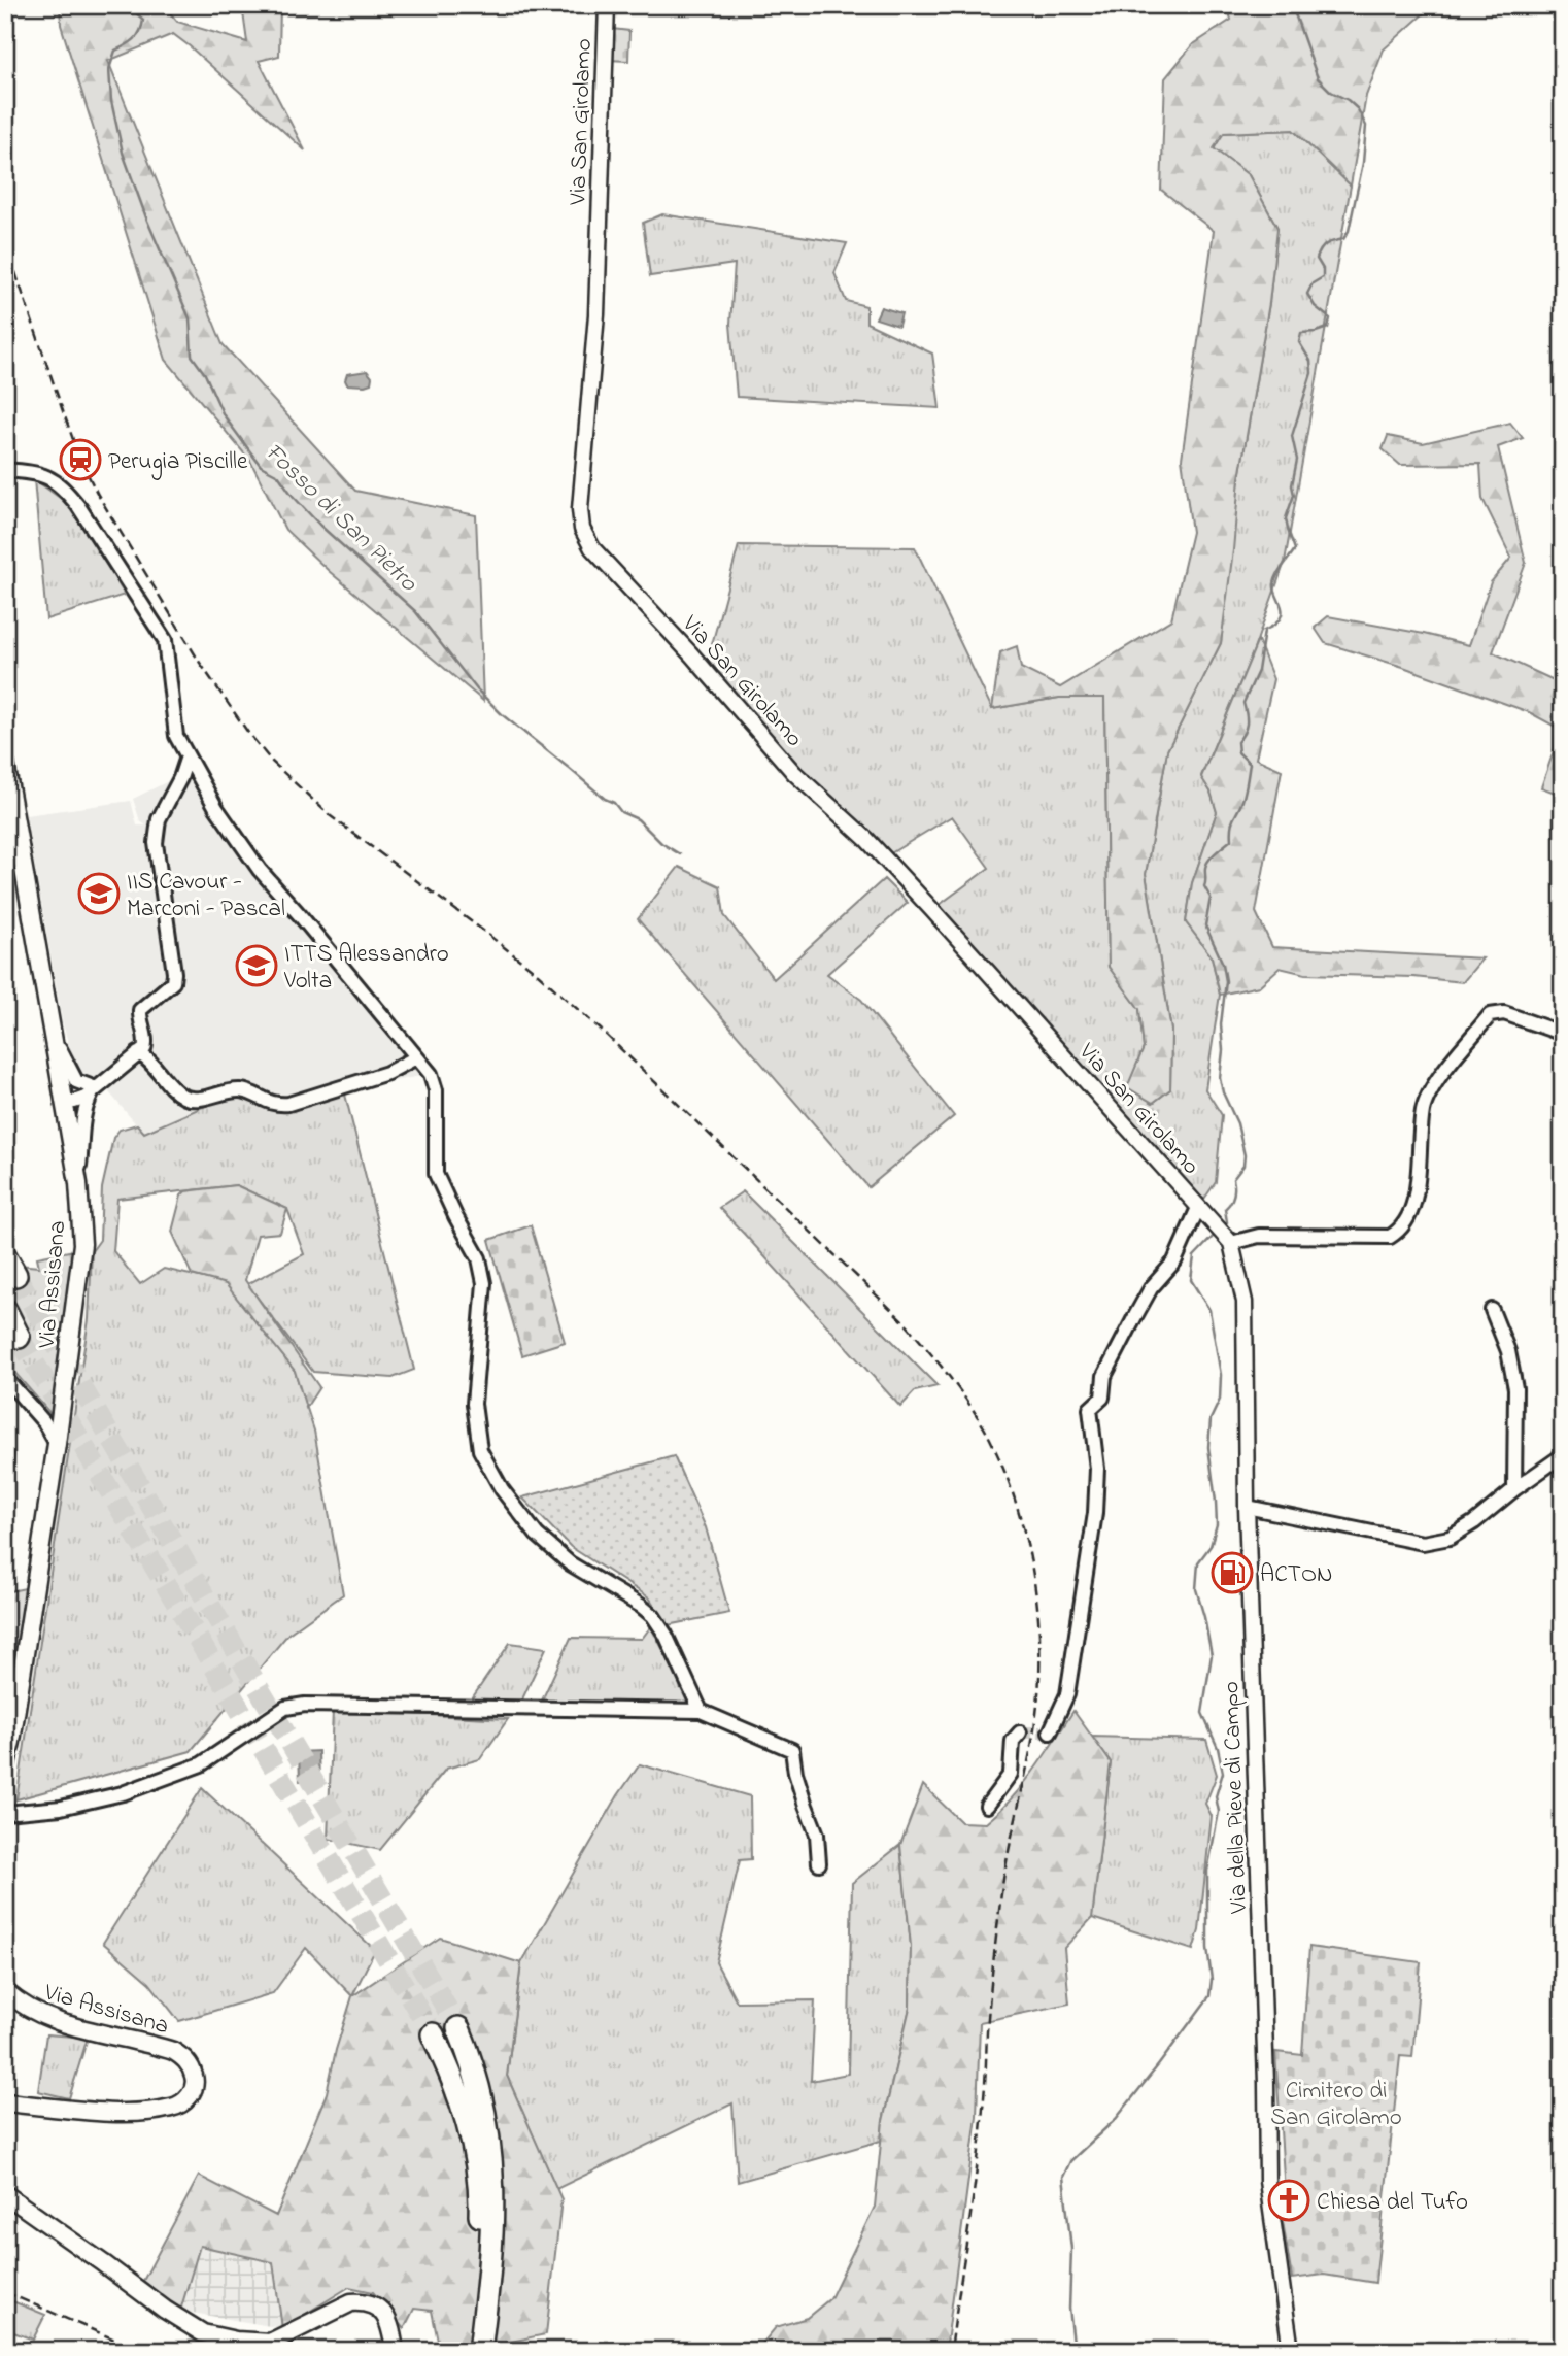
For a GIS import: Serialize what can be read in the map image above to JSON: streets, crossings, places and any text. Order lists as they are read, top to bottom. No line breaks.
{"streets":{"main road":["Via Assisana"],"street":["Via San Girolamo","Via della Pieve di Campo"]},"crossings":[["Via San Girolamo","Via della Pieve di Campo"]],"water":["Fosso di San Pietro"],"parks":["Cimitero di San Girolamo"],"places":{"station":["Perugia Piscille"],"school or university":["IIS Cavour - Marconi - Pascal","ITTS Alessandro Volta"],"fuel station":["ACTON"],"church":["Chiesa del Tufo"]}}
